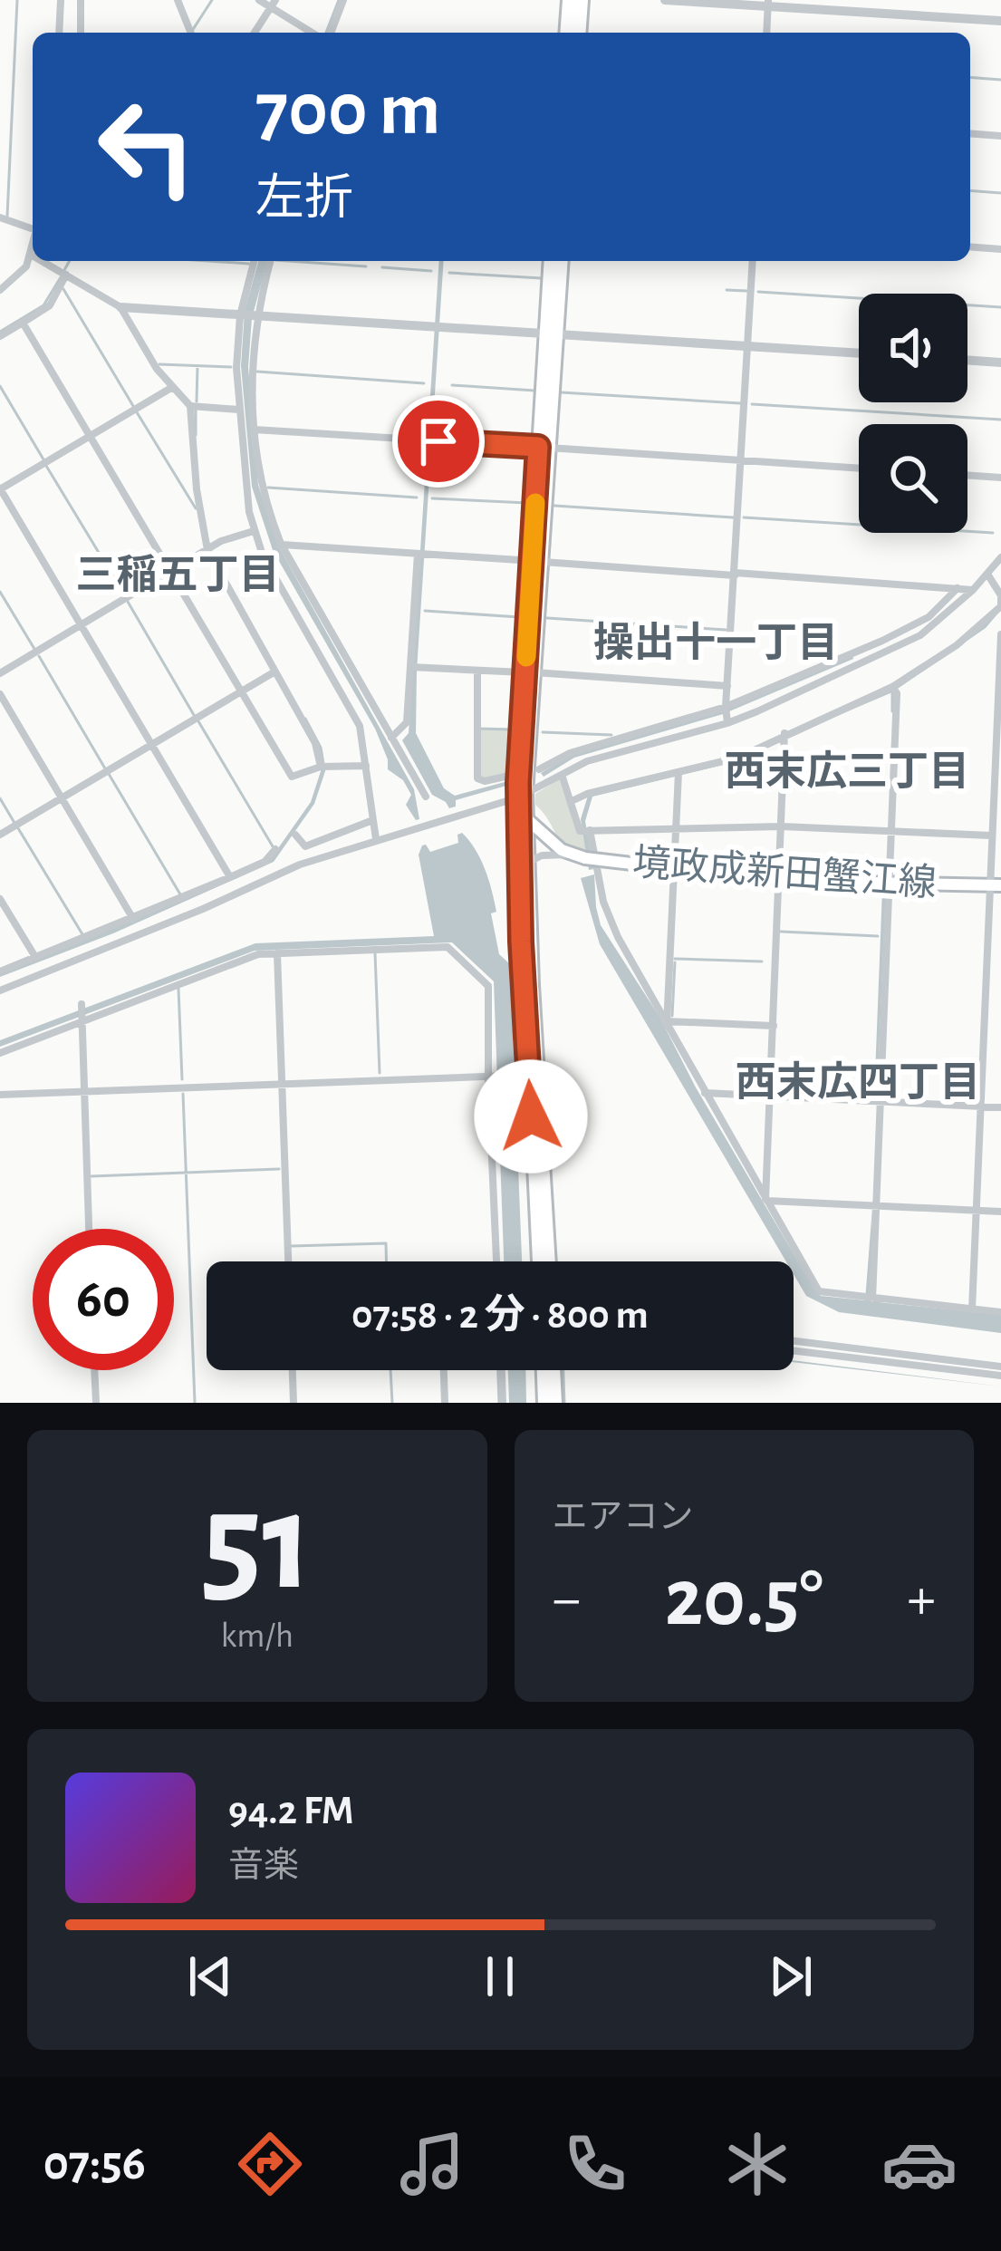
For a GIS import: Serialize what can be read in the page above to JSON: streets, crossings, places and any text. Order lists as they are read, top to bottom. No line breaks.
{"streets":{"main road":["境政成新田蟹江線"]},"districts":["三稲五丁目","操出十一丁目","西末広三丁目","西末広四丁目"],"page":{"turn":["700 m","左折"],"limit":"60","trip":"07:58 · 2 分 · 800 m","tile":[["51","km/h"],"エアコン"],"heat":["−","20.5°","+"],"song":["94.2 FM","音楽"],"tabs":"07:56"}}
